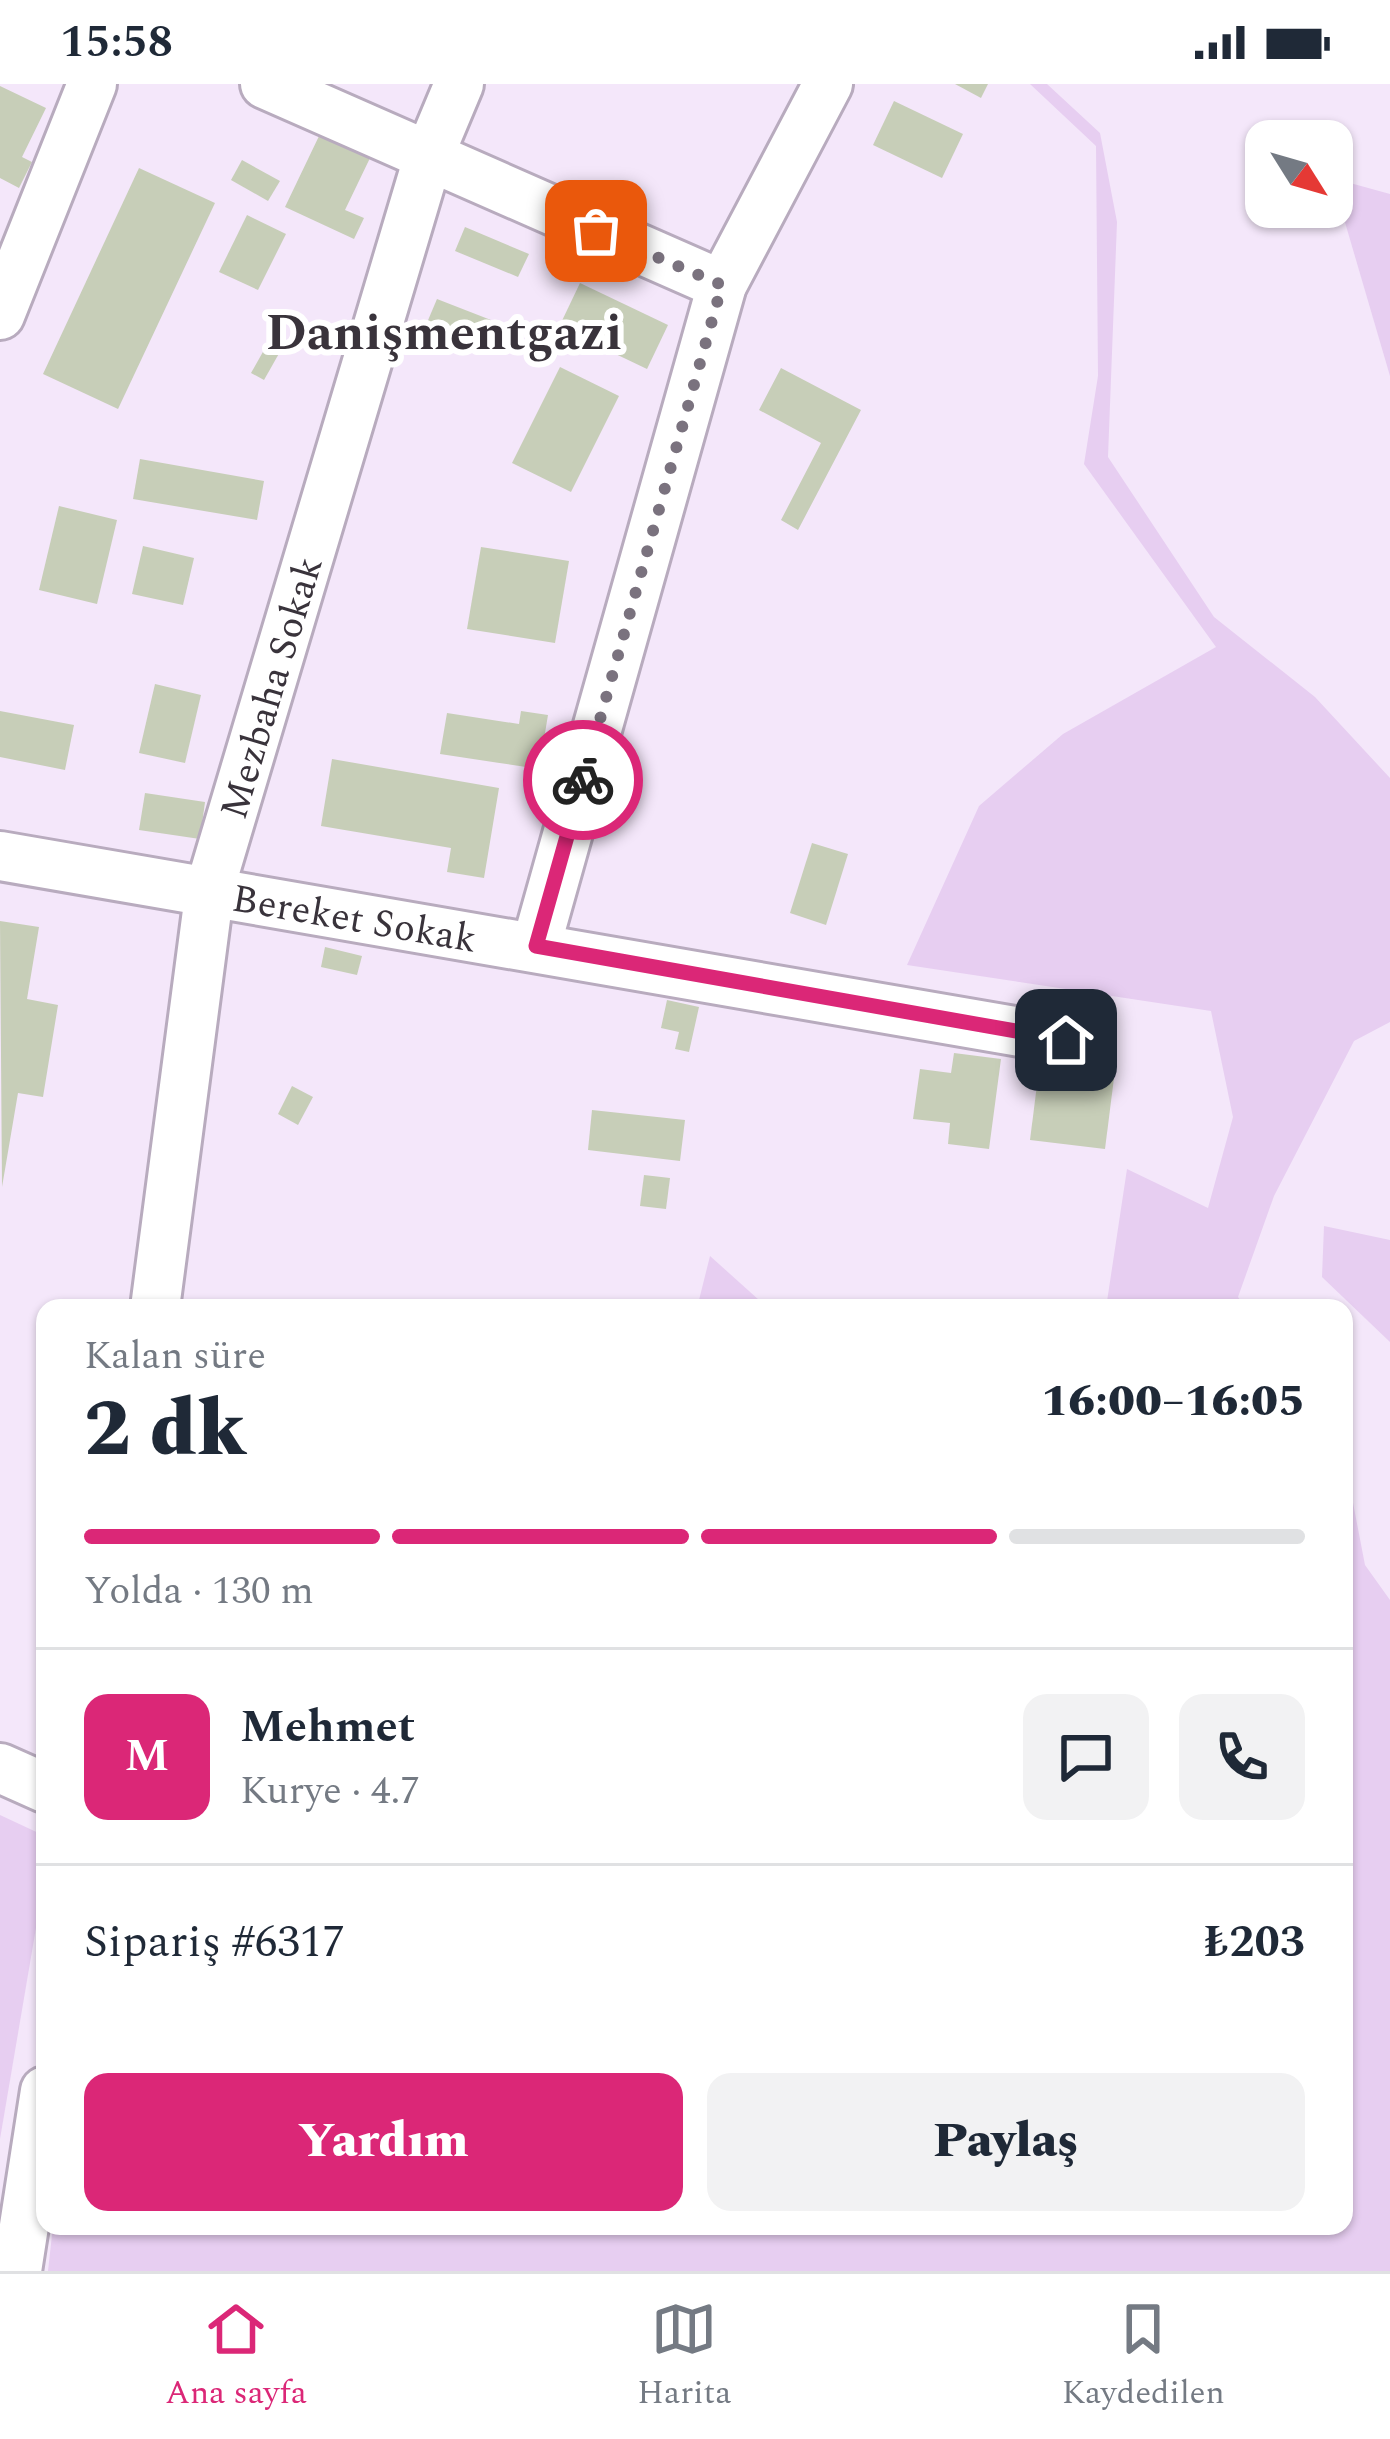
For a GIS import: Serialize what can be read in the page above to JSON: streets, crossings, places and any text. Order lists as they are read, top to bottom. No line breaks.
{"streets":{"street":["Mezbaha Sokak","Bereket Sokak"]},"crossings":[["Mezbaha Sokak","Bereket Sokak"]],"districts":["Danişmentgazi"],"north":"bottom right","page":{"status":"15:58","heading":["2 dk","Kalan süre","16:00–16:05"],"panel":["Mehmet","Kurye · 4.7","Sipariş #6317","₺203"],"bar":"Yolda · 130 m","round":"M","buttons":["Yardım","Paylaş"],"tabs":["Ana sayfa","Harita","Kaydedilen"]}}
